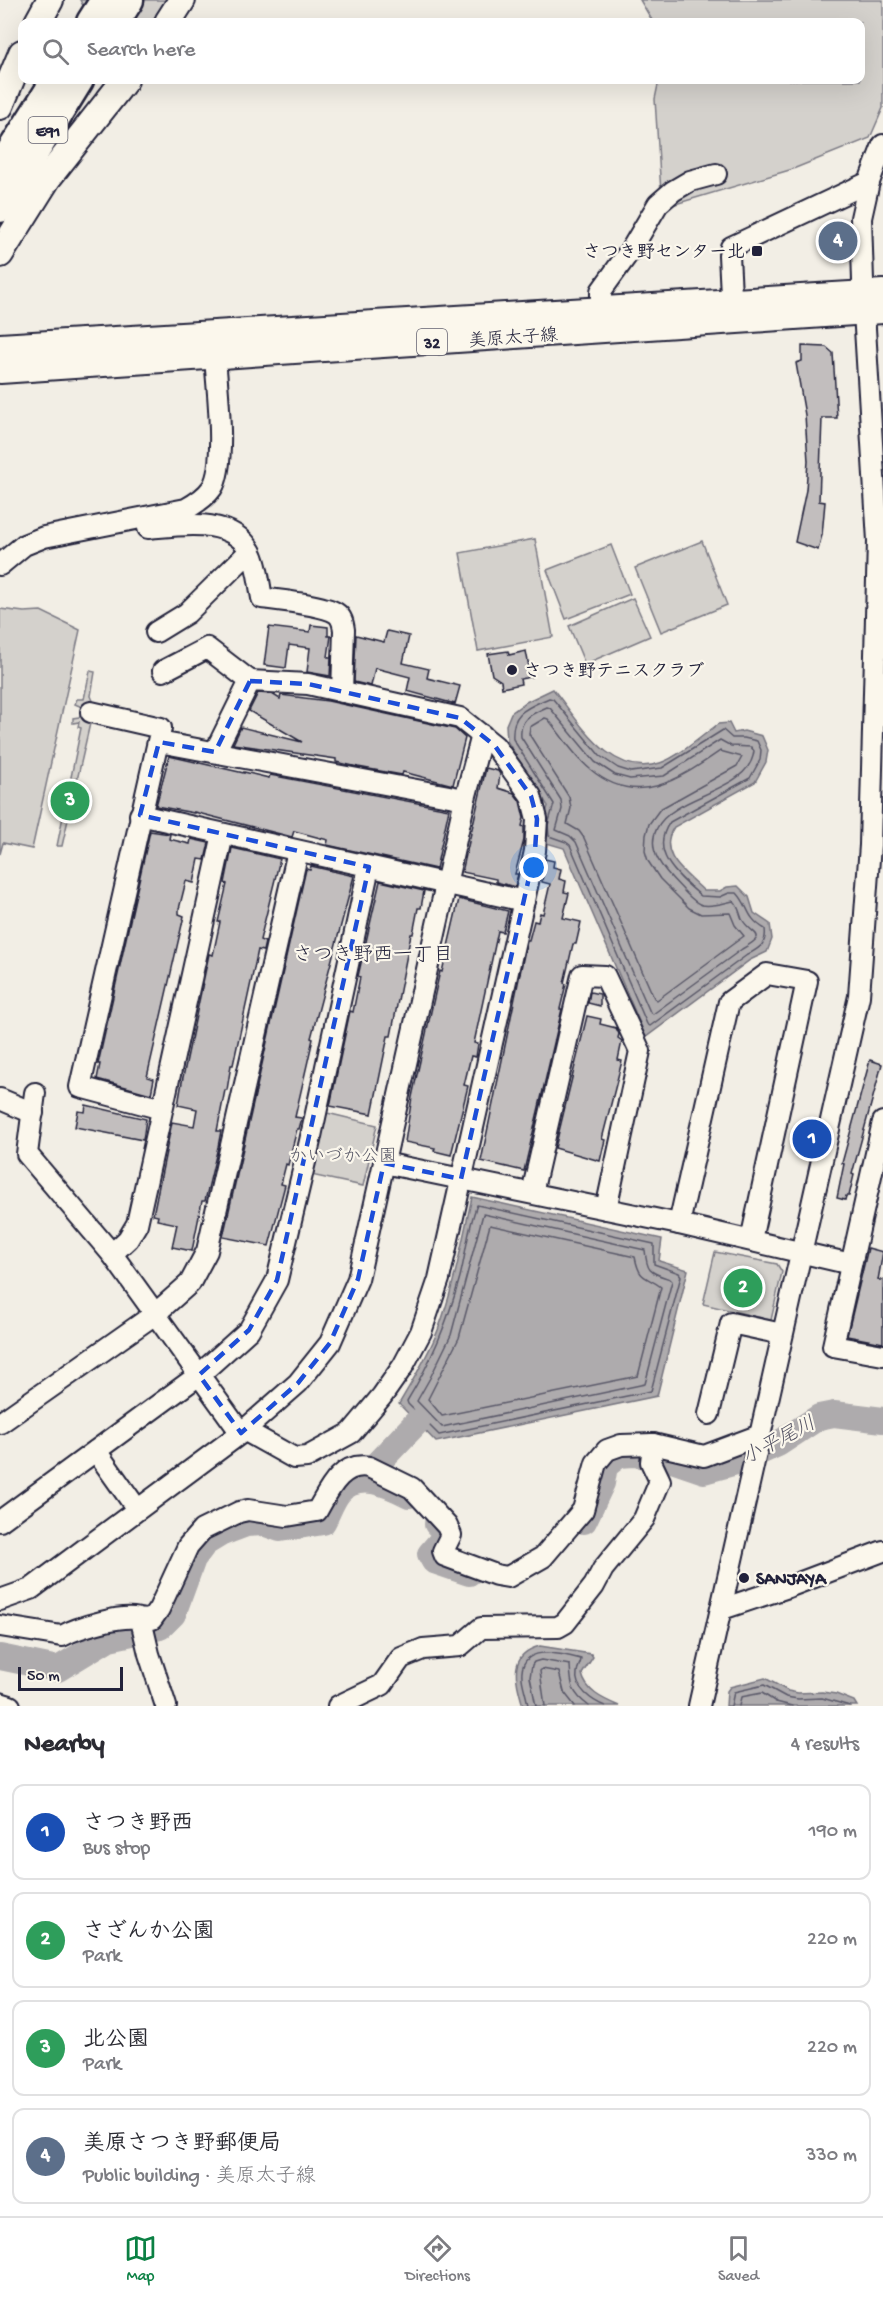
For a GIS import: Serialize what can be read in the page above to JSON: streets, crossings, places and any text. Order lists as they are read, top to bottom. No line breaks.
{"streets":{"highway":["E91"],"main road":["美原太子線","32"]},"districts":["さつき野西一丁目"],"water":["小平尾川"],"parks":["かいづか公園"],"places":{"transit":["さつき野センター北"],"other":["さつき野テニスクラブ","SANJAYA"]},"scale_bar":"50 m","page":{"search":"Search here","pins":["4","3","1","2"],"scale":"50 m","heading":["Nearby","4 results"],"list":[{"mark":"1","name":"さつき野西","note":"Bus stop","value":"190 m"},{"mark":"2","name":"さざんか公園","note":"Park","value":"220 m"},{"mark":"3","name":"北公園","note":"Park","value":"220 m"},{"mark":"4","name":"美原さつき野郵便局","note":"Public building · 美原太子線","value":"330 m"}],"nav":["Map","Directions","Saved"]}}
